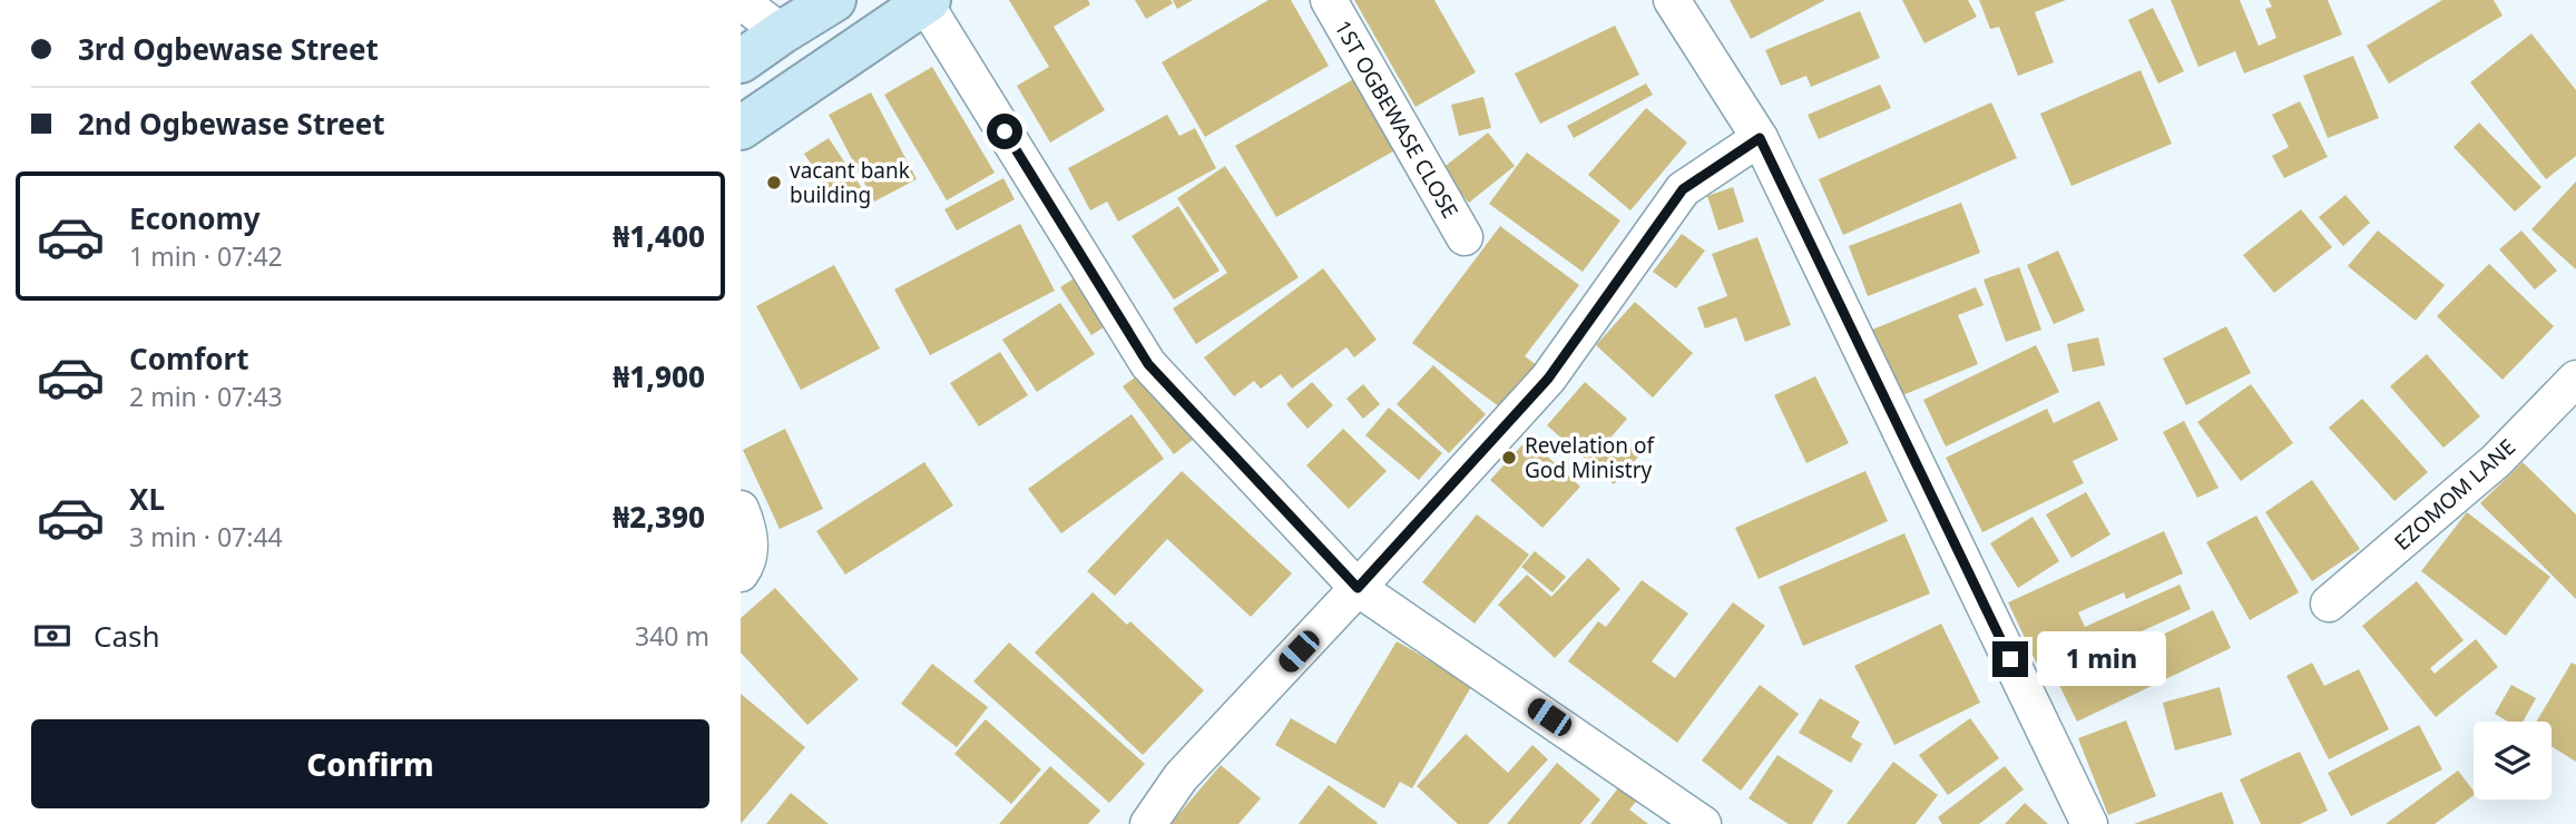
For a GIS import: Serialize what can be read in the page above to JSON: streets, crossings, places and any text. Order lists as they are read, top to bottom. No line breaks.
{"streets":{"street":["1ST OGBEWASE CLOSE","EZOMOM LANE"]},"places":["vacant bank building","Revelation of God Ministry"],"page":{"banner":["3rd Ogbewase Street","2nd Ogbewase Street"],"list":[{"name":"Economy","note":"1 min · 07:42","value":"₦1,400"},{"name":"Comfort","note":"2 min · 07:43","value":"₦1,900"},{"name":"XL","note":"3 min · 07:44","value":"₦2,390"}],"pay":["Cash","340 m"],"bubble":"1 min","buttons":"Confirm"}}
